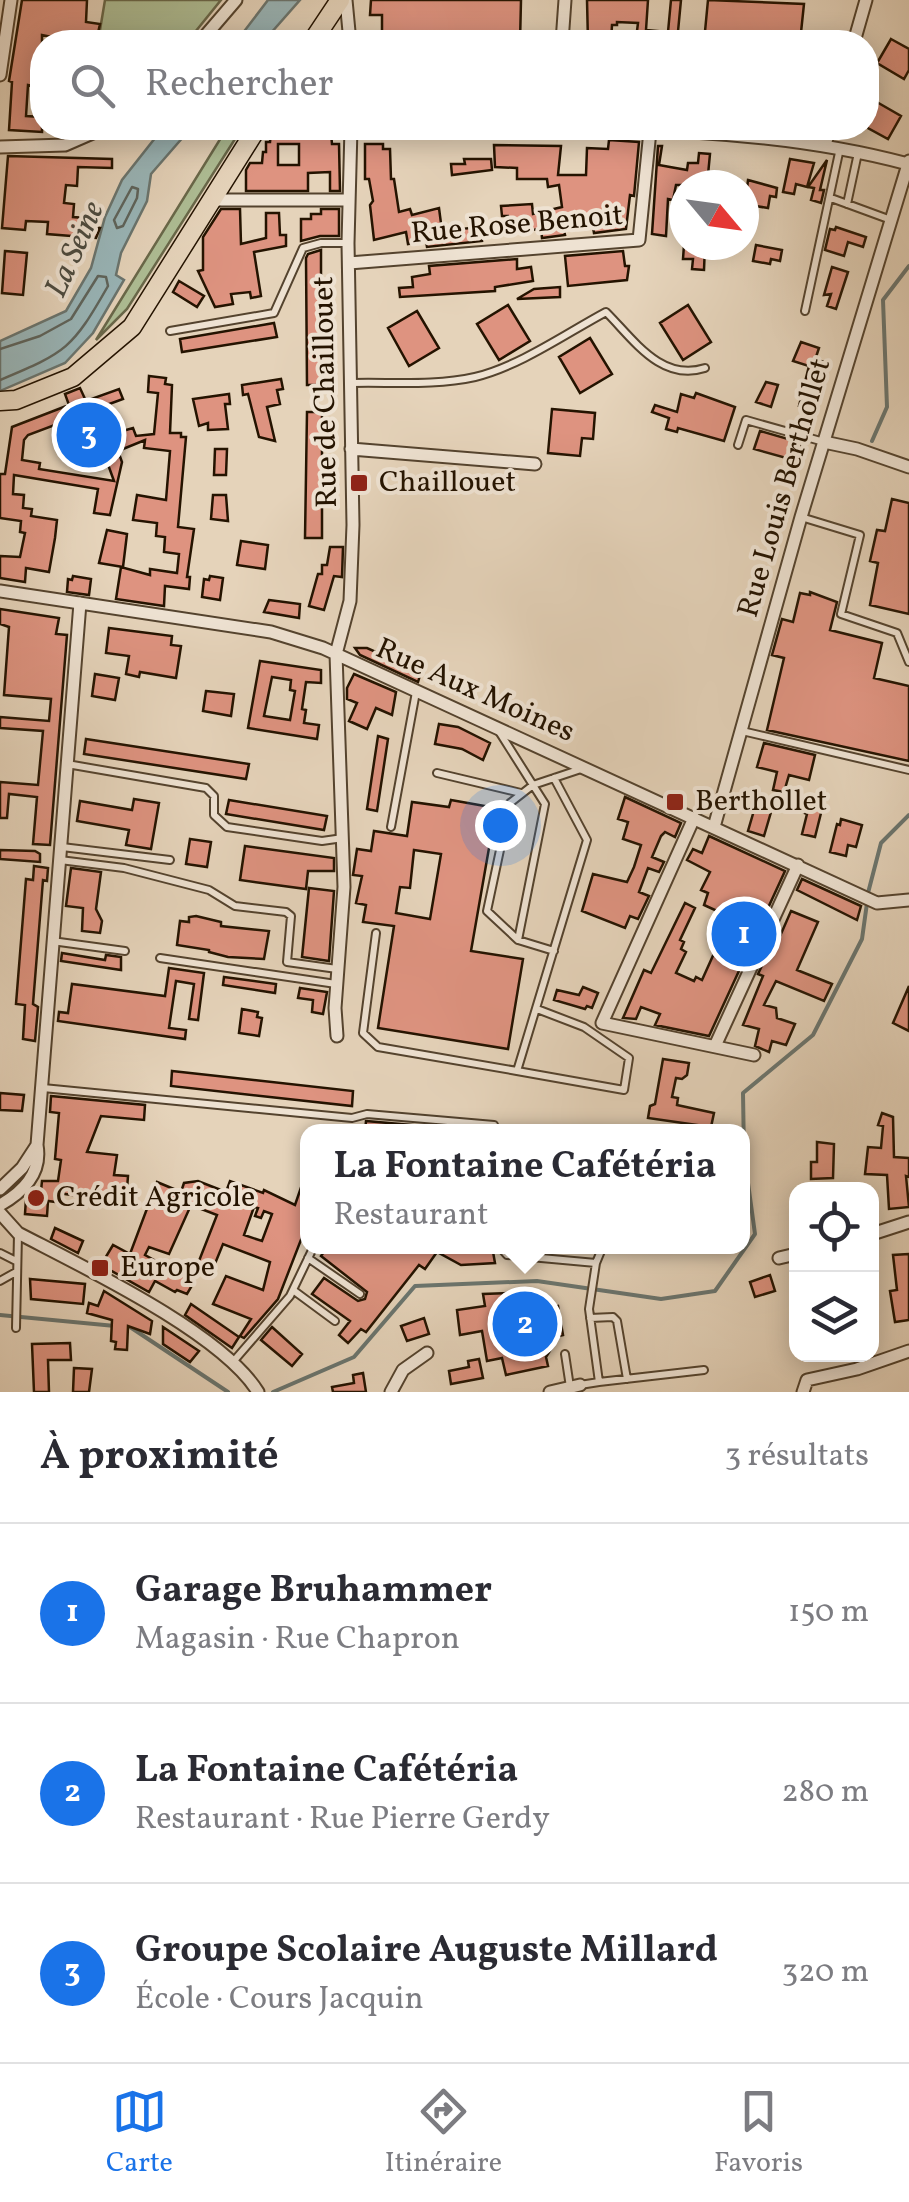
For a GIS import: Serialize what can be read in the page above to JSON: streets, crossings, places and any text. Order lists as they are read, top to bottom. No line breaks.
{"streets":{"street":["Rue Rose Benoit","Rue de Chaillouet","Rue Louis Berthollet","Rue Aux Moines"]},"crossings":[["Rue Rose Benoit","Rue de Chaillouet"],["Rue de Chaillouet","Rue Aux Moines"],["Rue Louis Berthollet","Rue Aux Moines"]],"water":["La Seine"],"places":{"transit":["Chaillouet","Berthollet","Europe"],"other":["Crédit Agricole"]},"north":"bottom right","page":{"search":"Rechercher","pins":["3","1","2"],"popup":["La Fontaine Cafétéria","Restaurant"],"heading":["À proximité","3 résultats"],"list":[{"mark":"1","name":"Garage Bruhammer","note":"Magasin · Rue Chapron","value":"150 m"},{"mark":"2","name":"La Fontaine Cafétéria","note":"Restaurant · Rue Pierre Gerdy","value":"280 m"},{"mark":"3","name":"Groupe Scolaire Auguste Millard","note":"École · Cours Jacquin","value":"320 m"}],"nav":["Carte","Itinéraire","Favoris"]}}
